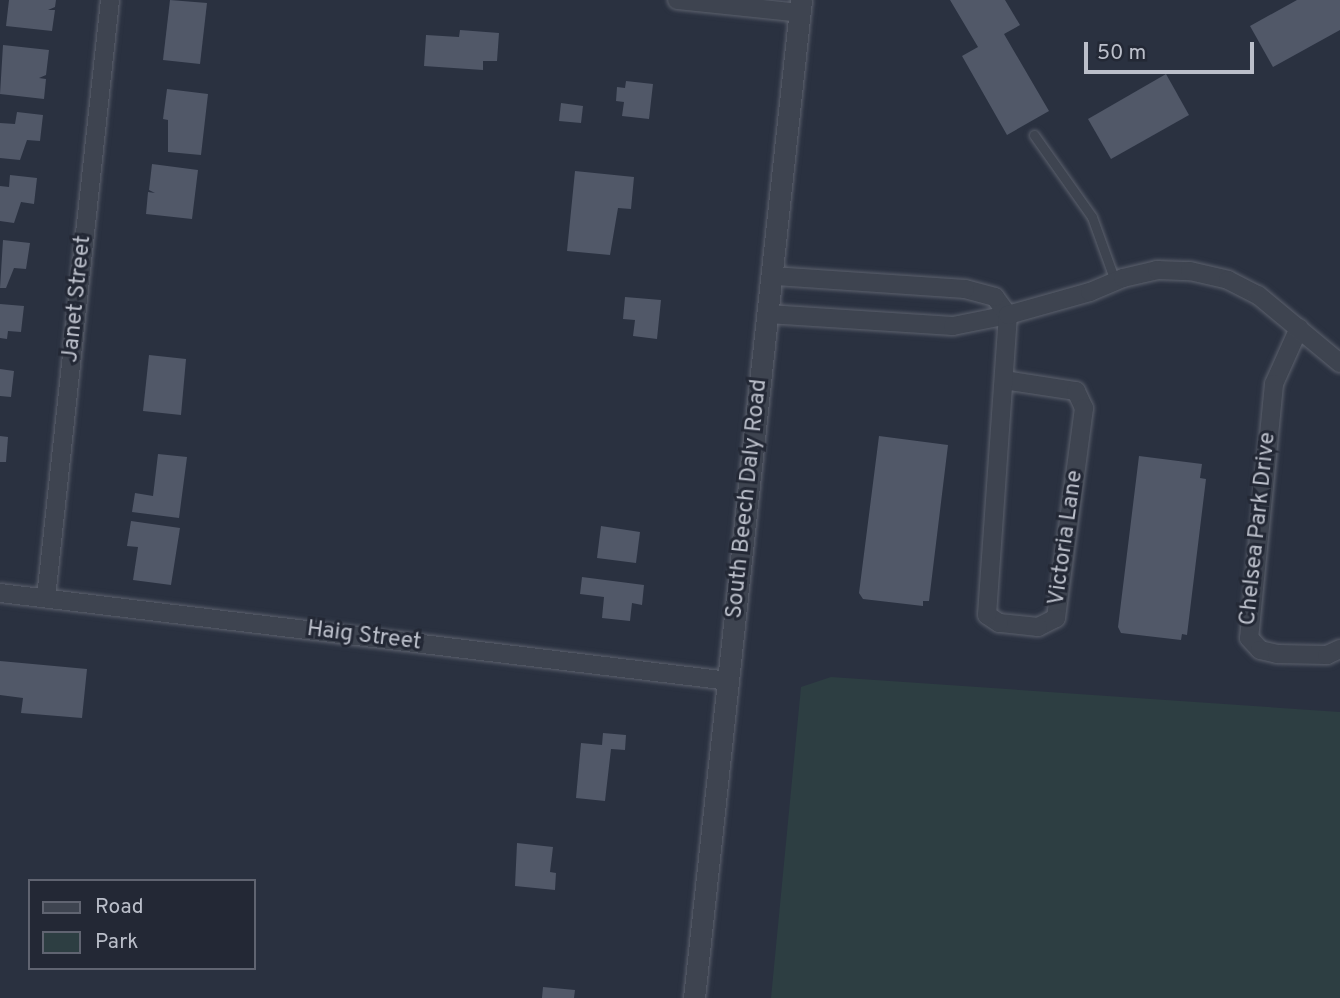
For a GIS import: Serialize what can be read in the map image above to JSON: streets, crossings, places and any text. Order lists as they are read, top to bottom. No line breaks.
{"streets":{"street":["Janet Street","South Beech Daly Road","Chelsea Park Drive","Victoria Lane","Haig Street"]},"crossings":[["Janet Street","Haig Street"],["South Beech Daly Road","Haig Street"]],"legend":["Road","Park"],"scale_bar":"50 m"}
